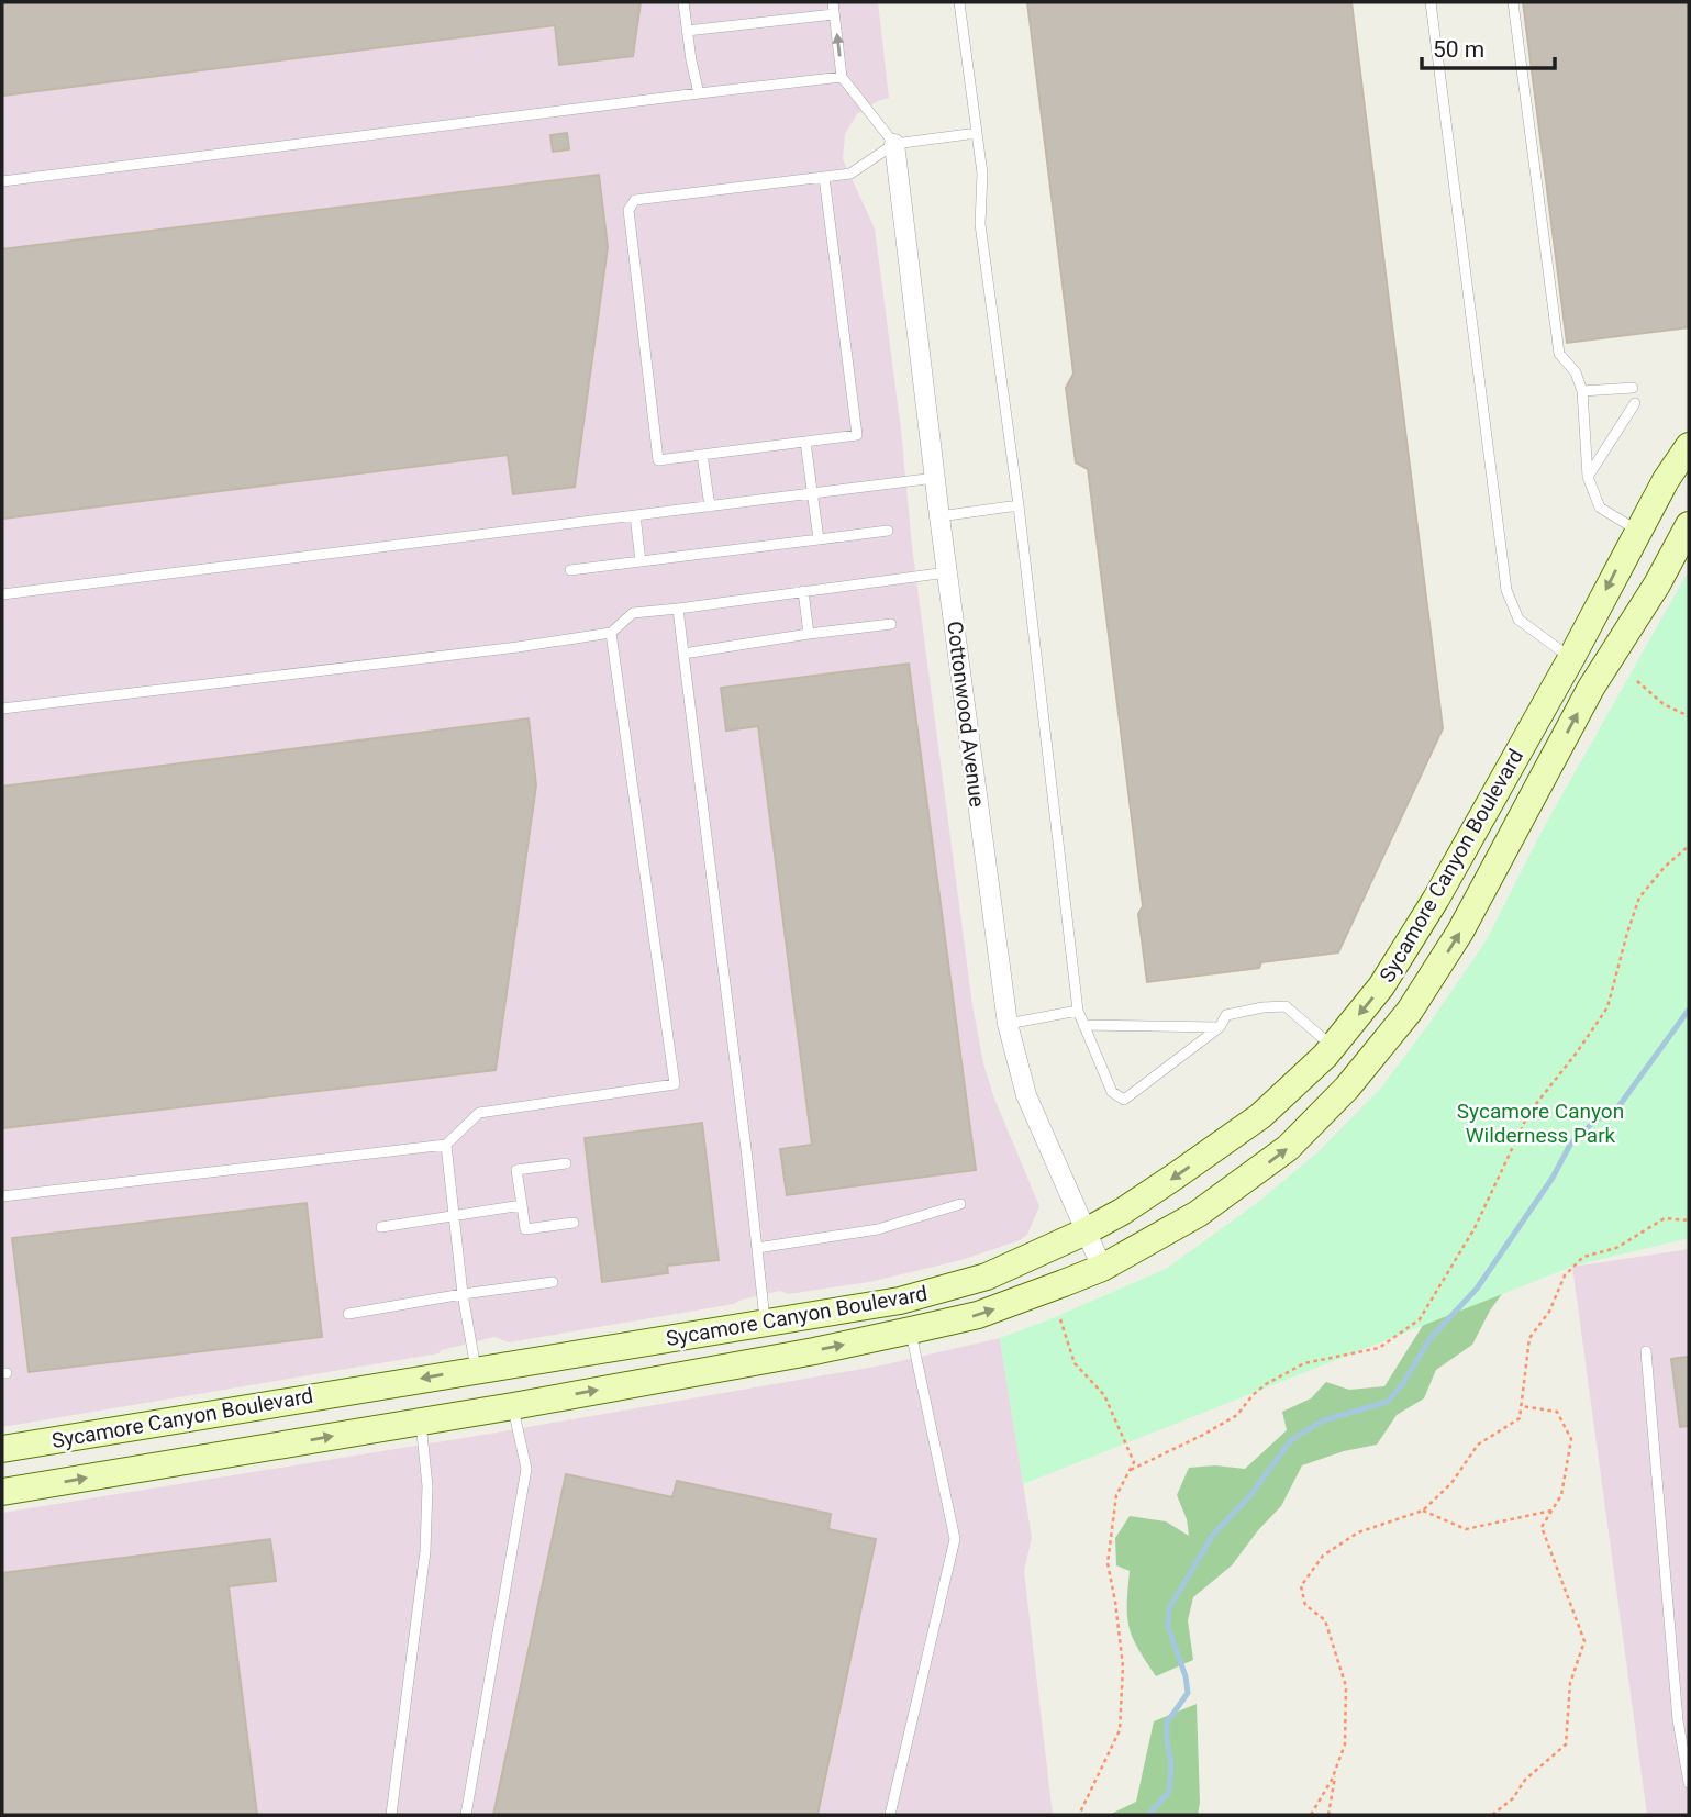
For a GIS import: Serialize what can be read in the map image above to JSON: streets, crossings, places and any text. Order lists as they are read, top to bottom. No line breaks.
{"streets":{"main road":["Sycamore Canyon Boulevard"],"street":["Cottonwood Avenue"]},"crossings":[["Cottonwood Avenue","Sycamore Canyon Boulevard"]],"parks":["Sycamore Canyon Wilderness Park"],"scale_bar":"50 m"}
